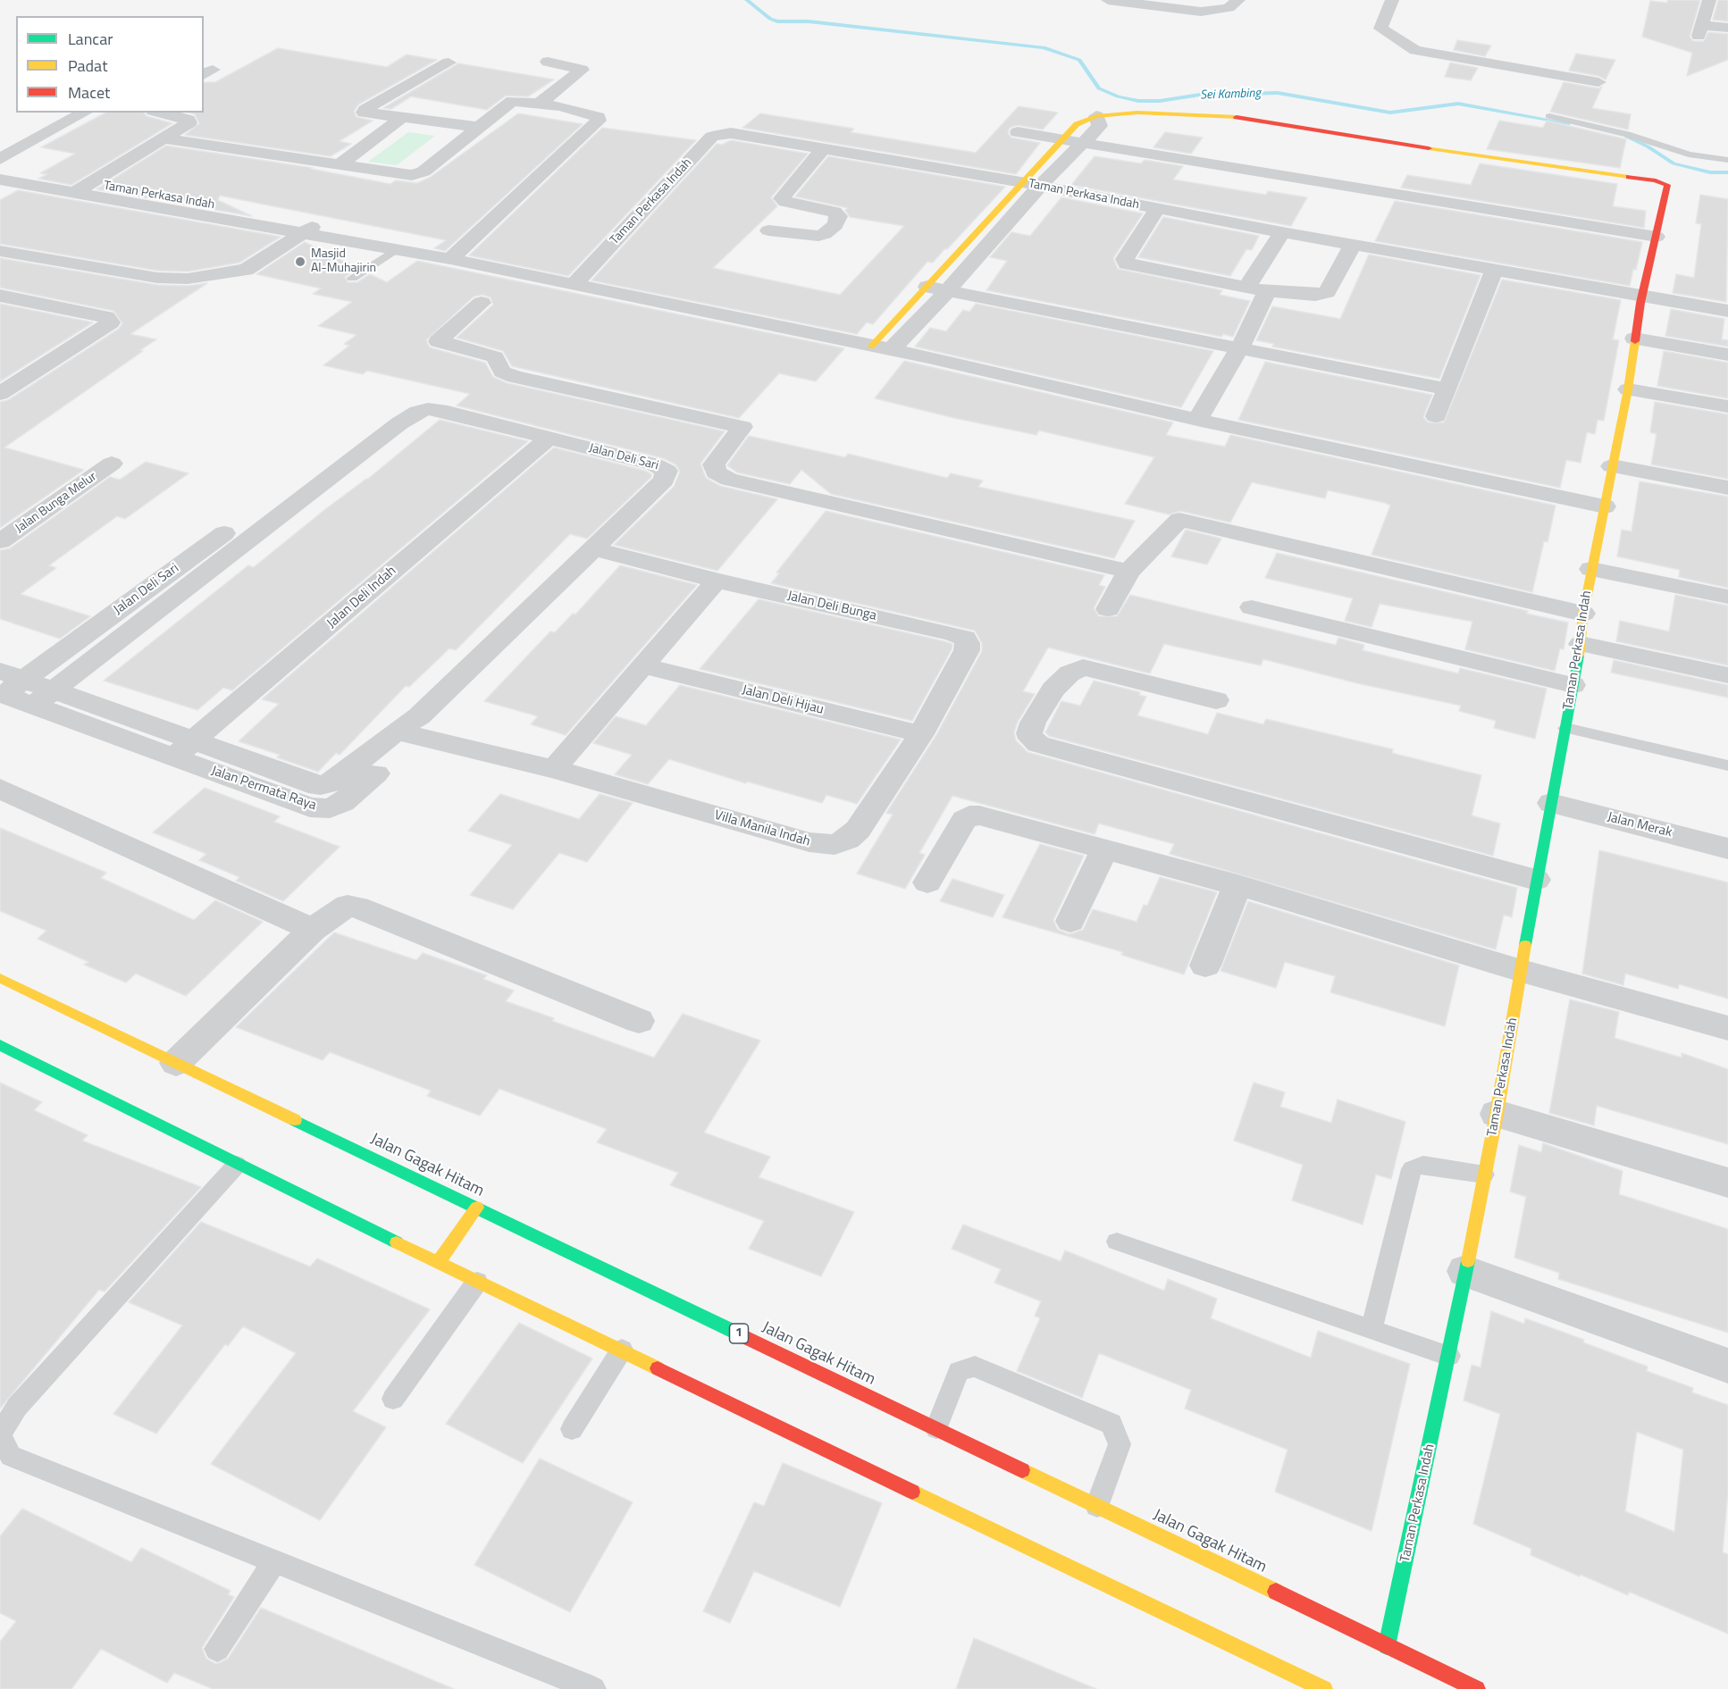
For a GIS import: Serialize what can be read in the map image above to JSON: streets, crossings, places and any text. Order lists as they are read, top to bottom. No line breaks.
{"streets":{"main road":["Taman Perkasa Indah","Jalan Gagak Hitam","1"],"street":["Jalan Deli Sari","Jalan Bunga Melur","Jalan Deli Indah","Jalan Deli Bunga","Jalan Deli Hijau","Jalan Permata Raya","Jalan Merak","Villa Manila Indah"]},"crossings":[["Taman Perkasa Indah","Jalan Merak"],["Taman Perkasa Indah","Jalan Gagak Hitam"],["Jalan Deli Sari","Jalan Deli Indah"],["Jalan Deli Sari","Jalan Deli Bunga"],["Jalan Deli Sari","Jalan Permata Raya"],["Jalan Deli Sari","Villa Manila Indah"],["Jalan Deli Indah","Jalan Permata Raya"],["Jalan Deli Bunga","Jalan Deli Hijau"],["Jalan Deli Bunga","Villa Manila Indah"],["Jalan Deli Hijau","Villa Manila Indah"],["Jalan Permata Raya","Villa Manila Indah"]],"water":["Sei Kambing"],"places":["Masjid Al-Muhajirin"],"legend":["Lancar","Padat","Macet"]}
